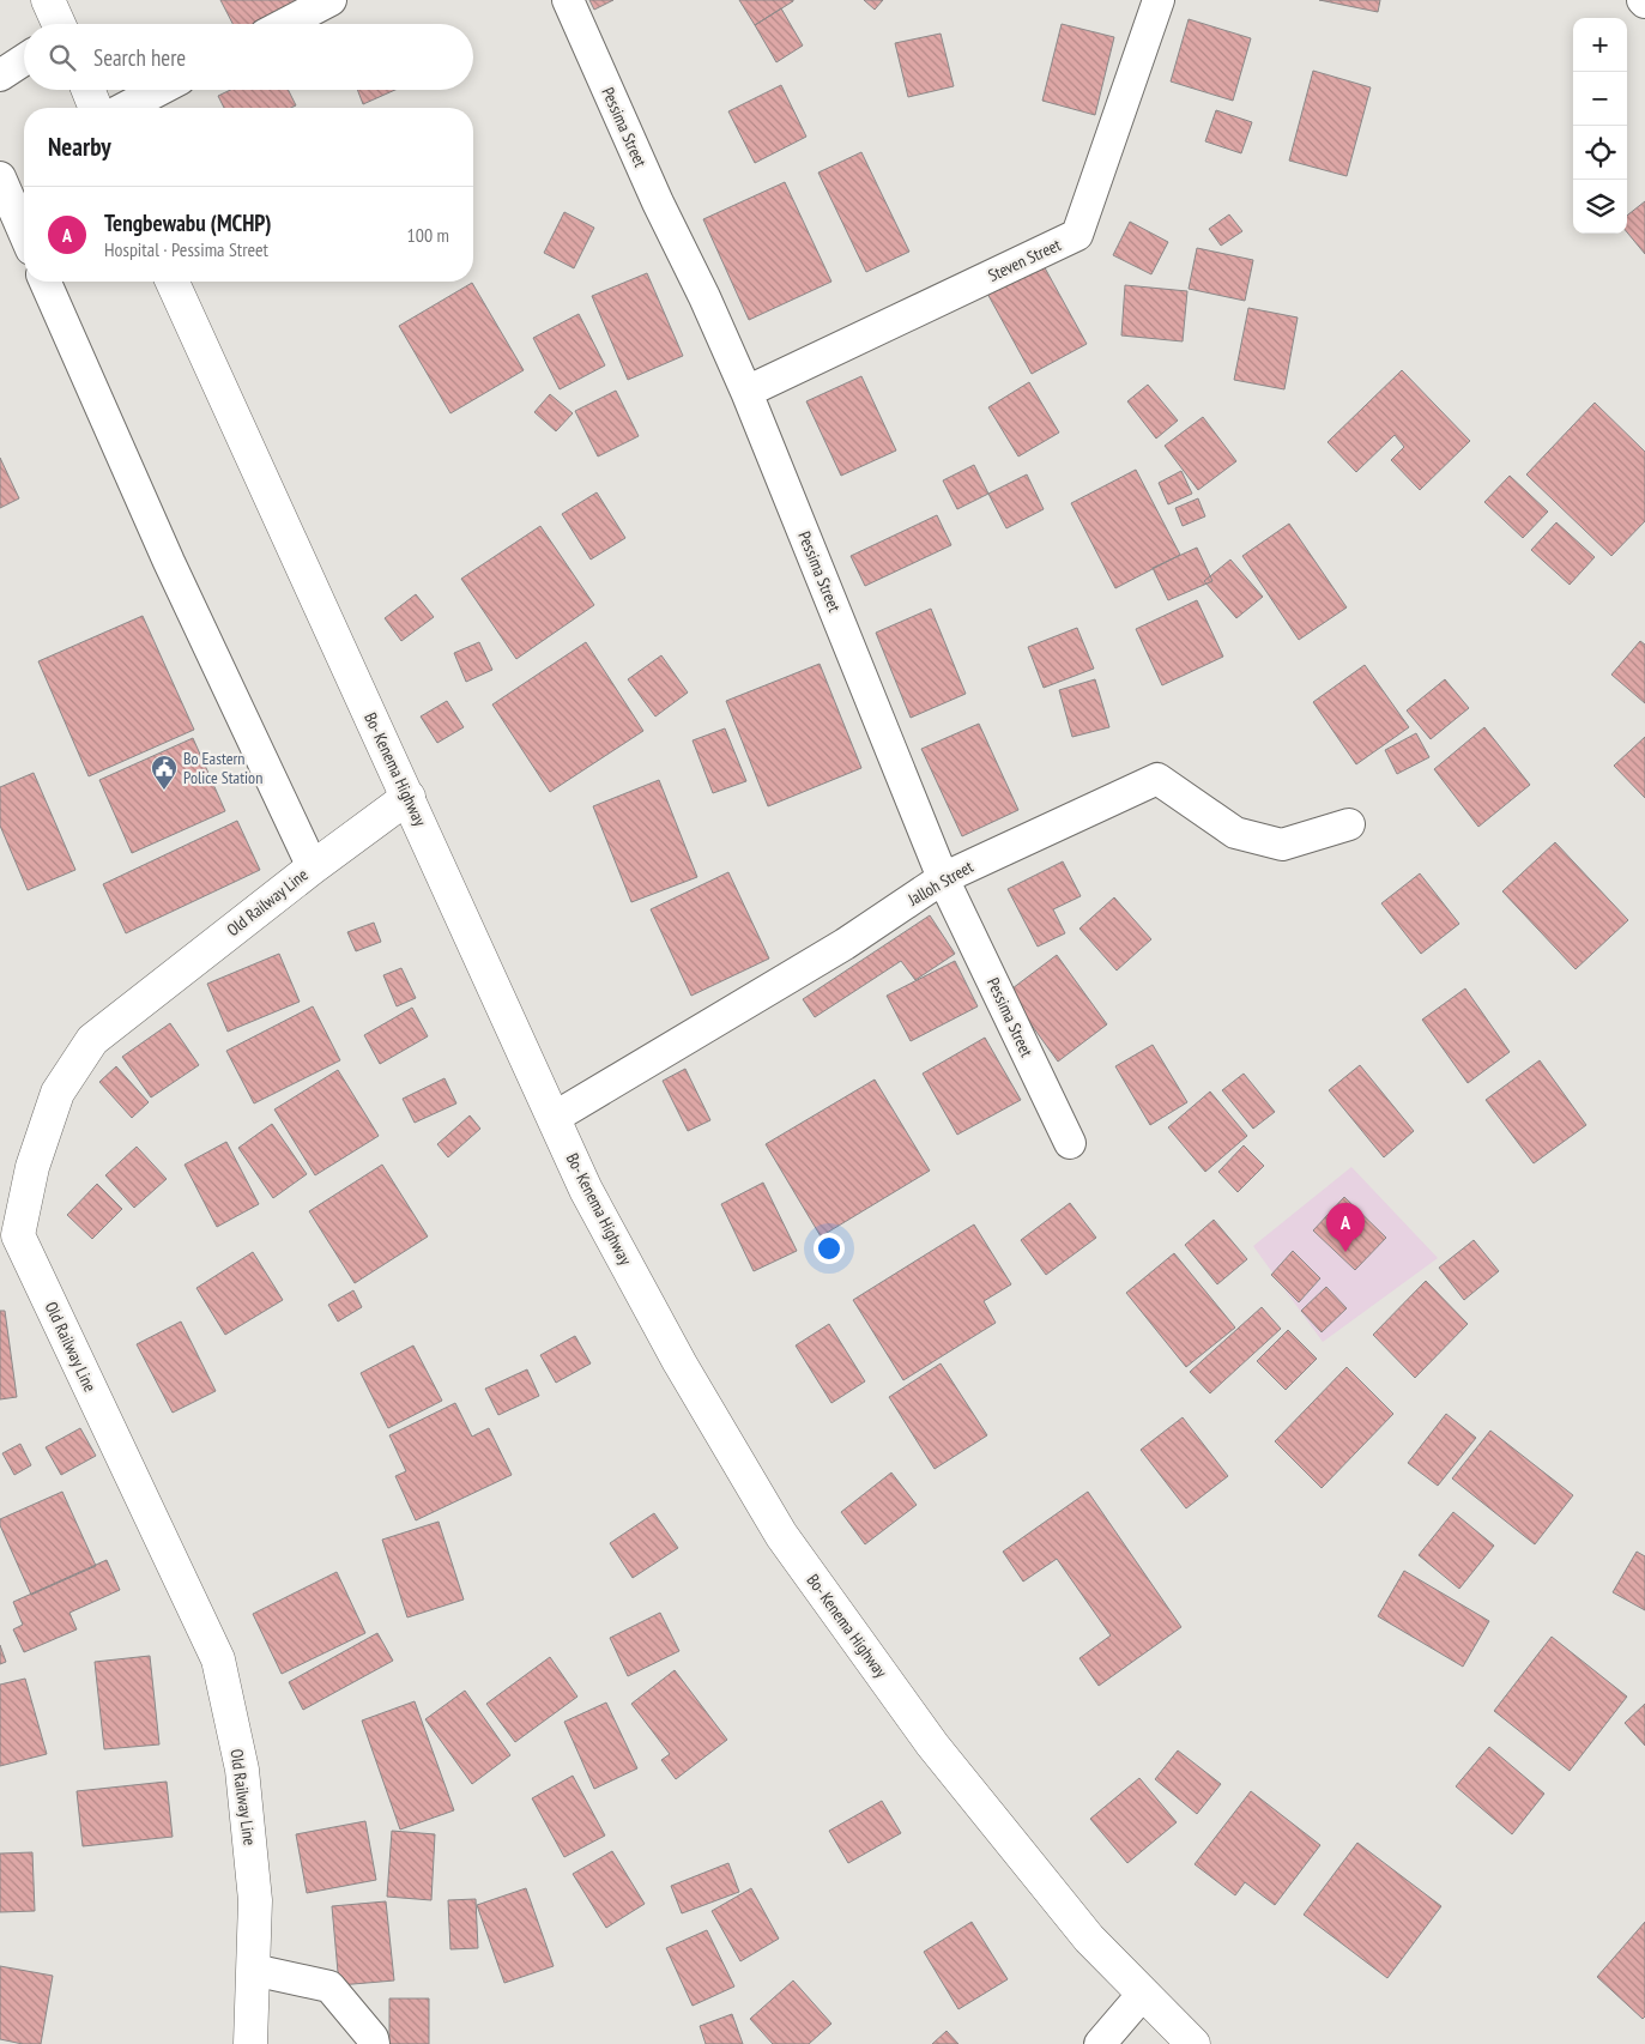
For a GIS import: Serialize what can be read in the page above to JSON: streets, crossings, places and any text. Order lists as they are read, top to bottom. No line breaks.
{"streets":{"main road":["Bo- Kenema Highway","Old Railway Line"],"street":["Pessima Street","Steven Street","Jalloh Street"]},"crossings":[["Pessima Street","Steven Street"],["Pessima Street","Jalloh Street"],["Bo- Kenema Highway","Jalloh Street"],["Bo- Kenema Highway","Old Railway Line"]],"places":{"public building":["Bo Eastern Police Station"]},"page":{"map_buttons":["+","−"],"search":"Search here","heading":"Nearby","list":[{"mark":"A","name":"Tengbewabu (MCHP)","note":"Hospital · Pessima Street","value":"100 m"}],"pins":"A"}}
